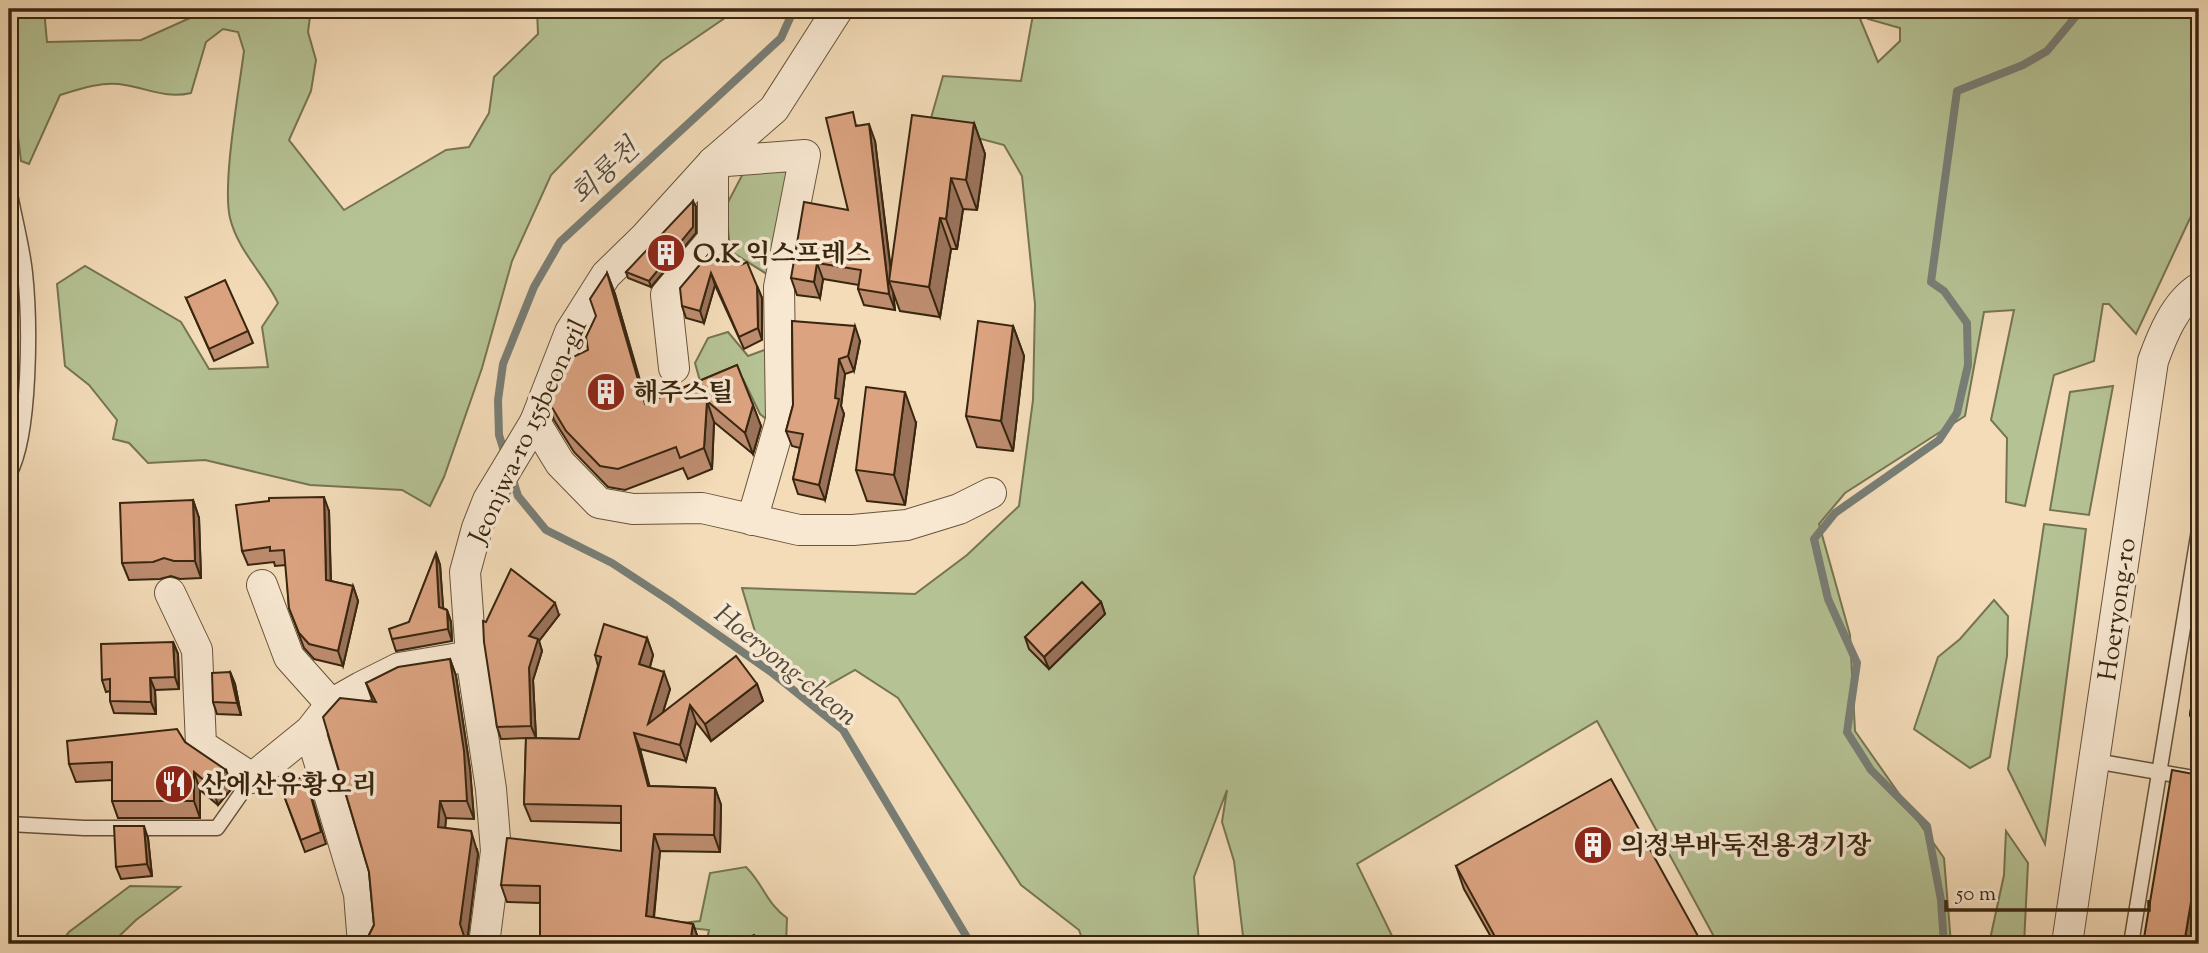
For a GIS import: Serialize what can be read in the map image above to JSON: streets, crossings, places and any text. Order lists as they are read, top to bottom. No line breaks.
{"streets":{"street":["Jeonjwa-ro 155beon-gil","Hoeryong-ro"]},"water":["회룡천","Hoeryong-cheon"],"places":{"building":["O.K 익스프레스","해주스틸","의정부바둑전용경기장"],"restaurant":["산에산유황오리"]},"scale_bar":"50 m"}
